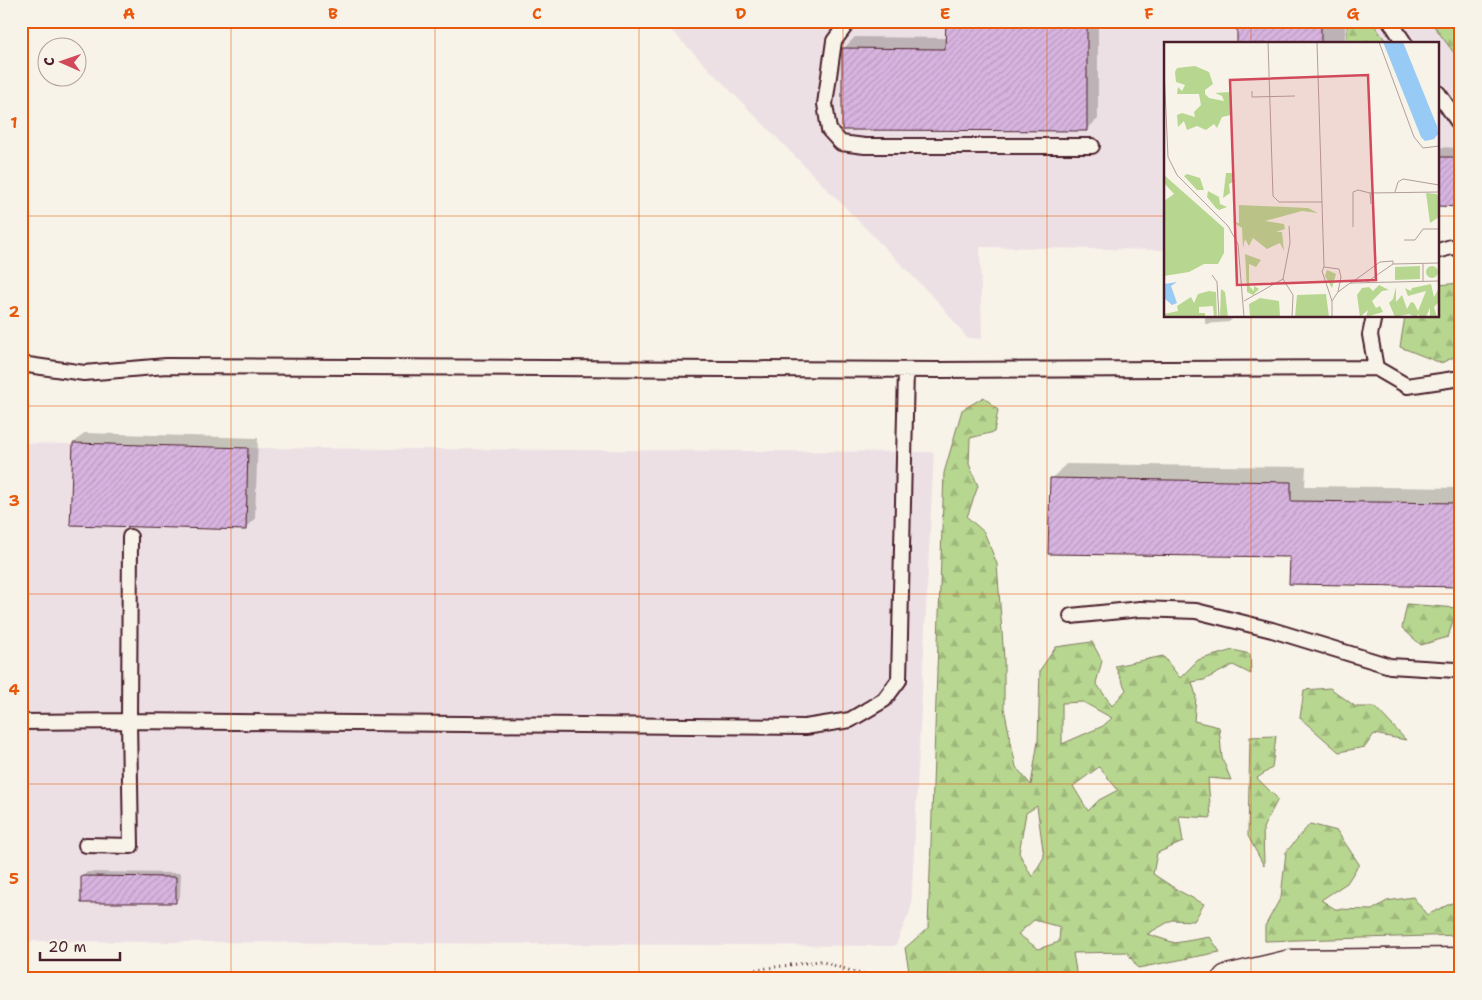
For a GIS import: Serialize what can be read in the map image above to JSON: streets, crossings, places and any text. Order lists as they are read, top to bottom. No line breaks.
{"scale_bar":"20 m","north":"left","grid":{"columns":["A","B","C","D","E","F","G"],"rows":["1","2","3","4","5"]}}
